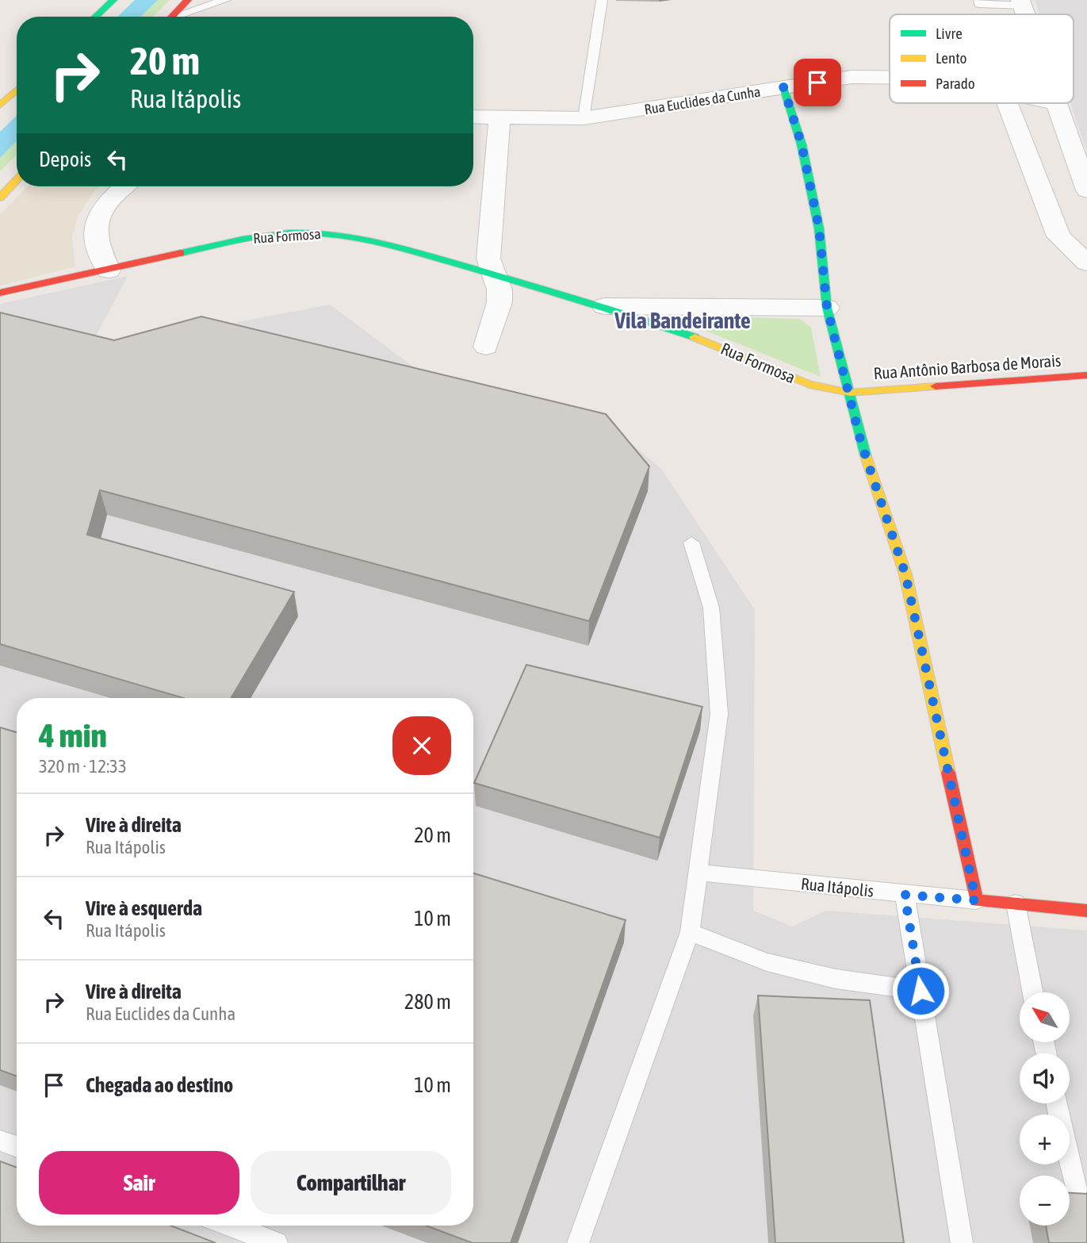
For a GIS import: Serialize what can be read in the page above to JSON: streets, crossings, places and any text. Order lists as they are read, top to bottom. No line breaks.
{"streets":{"street":["Rua Euclides da Cunha","Rua Formosa","Rua Antônio Barbosa de Morais","Rua Itápolis"]},"crossings":[["Rua Formosa","Rua Antônio Barbosa de Morais"]],"districts":["Vila Bandeirante"],"legend":["Livre","Lento","Parado"],"north":"top left","page":{"turn":["20 m","Rua Itápolis"],"then":"Depois","heading":["4 min","320 m · 12:33"],"list":[{"name":"Vire à direita","note":"Rua Itápolis","value":"20 m"},{"name":"Vire à esquerda","note":"Rua Itápolis","value":"10 m"},{"name":"Vire à direita","note":"Rua Euclides da Cunha","value":"280 m"},{"name":"Chegada ao destino","value":"10 m"}],"map_buttons":["+","−"],"buttons":["Sair","Compartilhar"]}}
